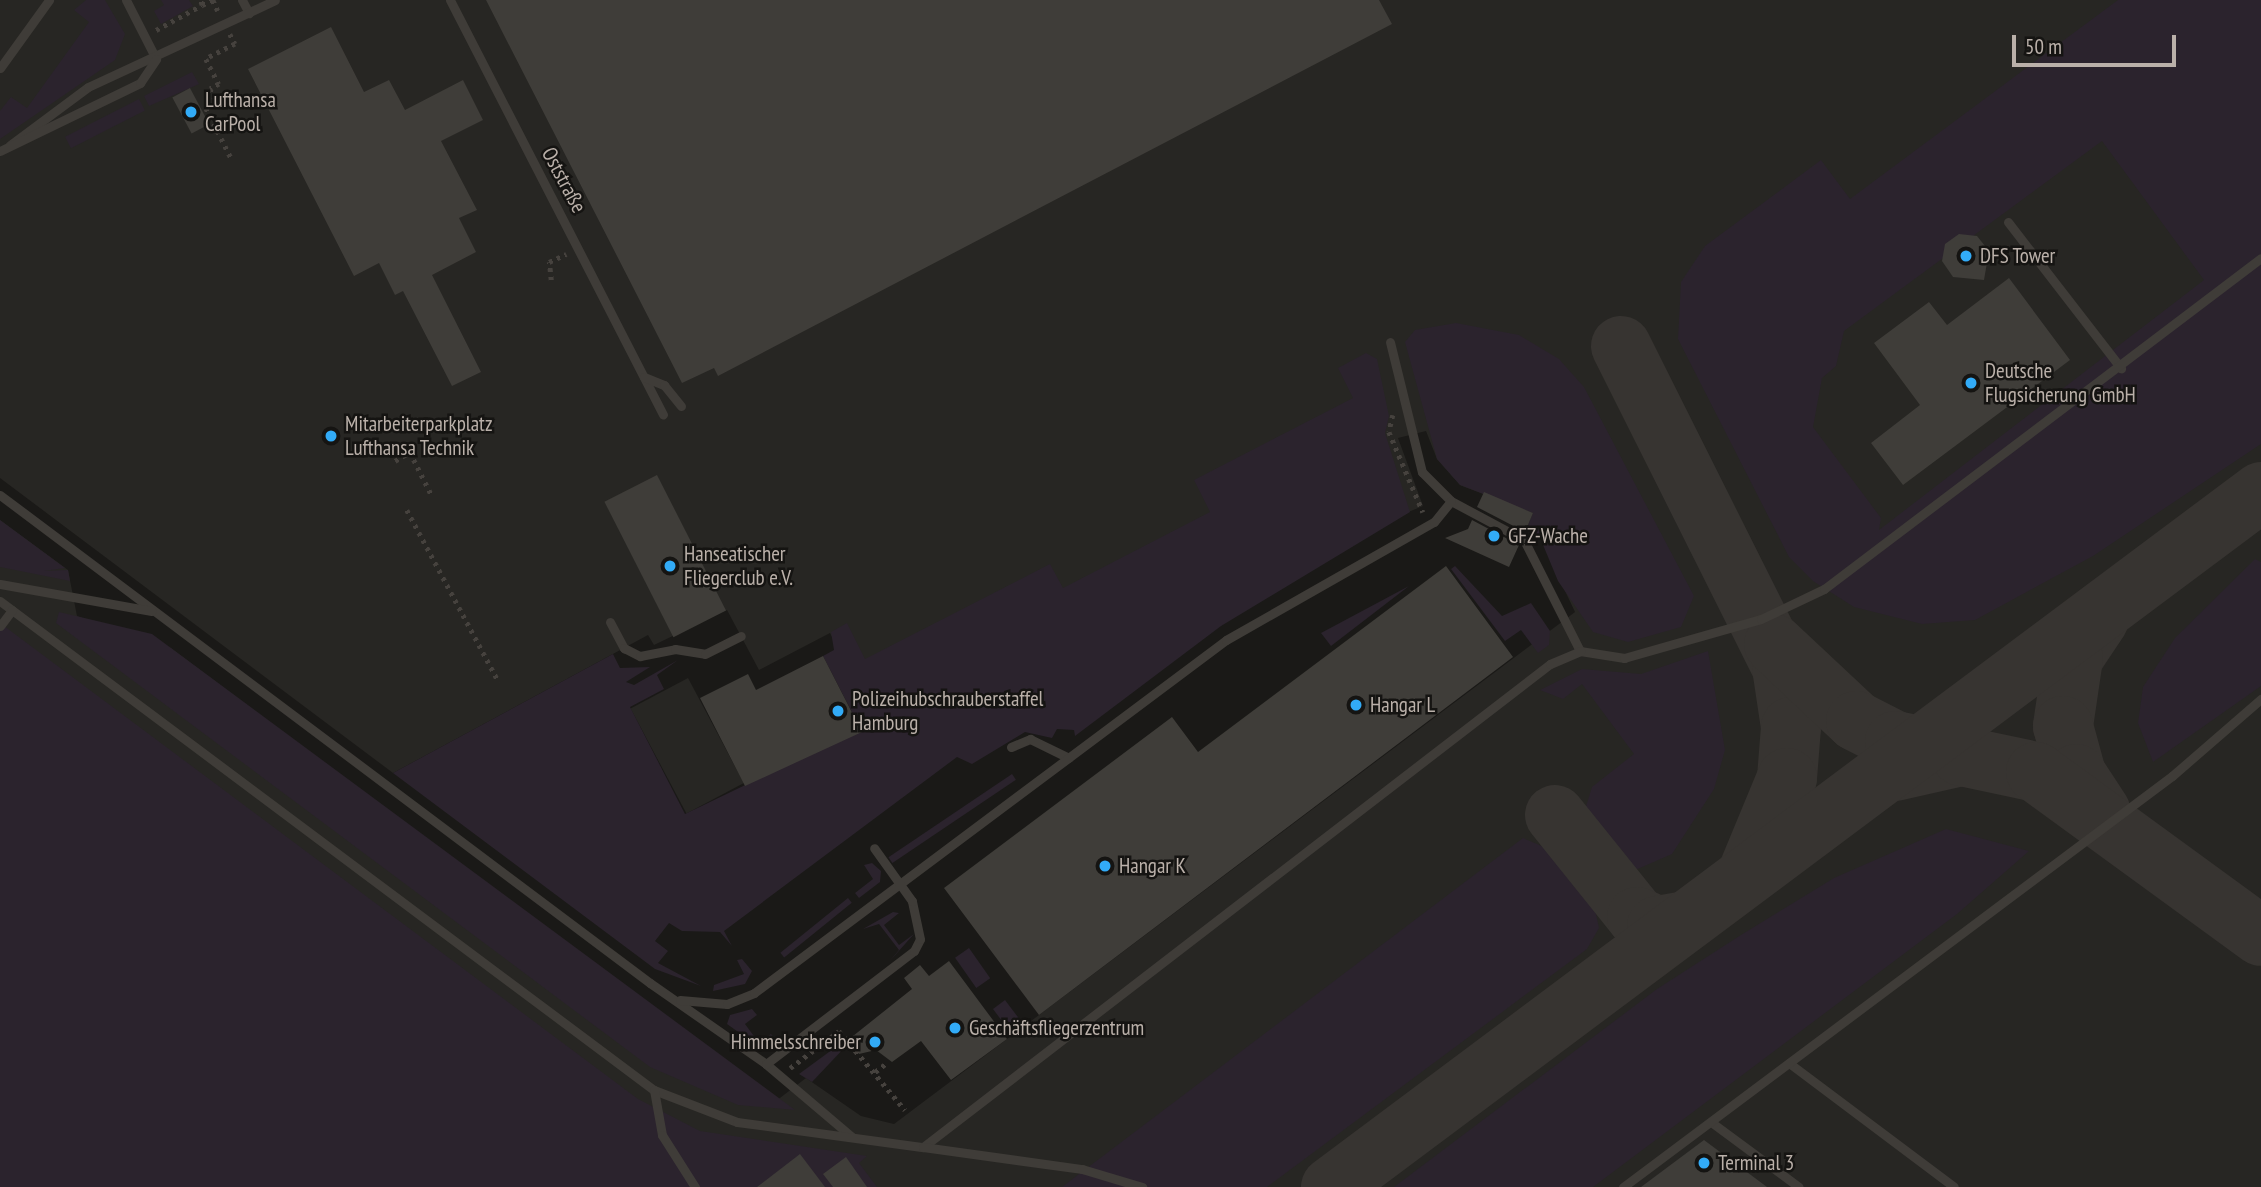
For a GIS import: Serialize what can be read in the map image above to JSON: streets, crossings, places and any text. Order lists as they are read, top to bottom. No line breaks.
{"streets":{"lane":["Oststraße"]},"places":["Lufthansa CarPool","DFS Tower","Deutsche Flugsicherung GmbH","Mitarbeiterparkplatz Lufthansa Technik","GFZ-Wache","Hanseatischer Fliegerclub e.V.","Hangar L","Polizeihubschrauberstaffel Hamburg","Hangar K","Geschäftsfliegerzentrum","Himmelsschreiber","Terminal 3"],"scale_bar":"50 m"}
